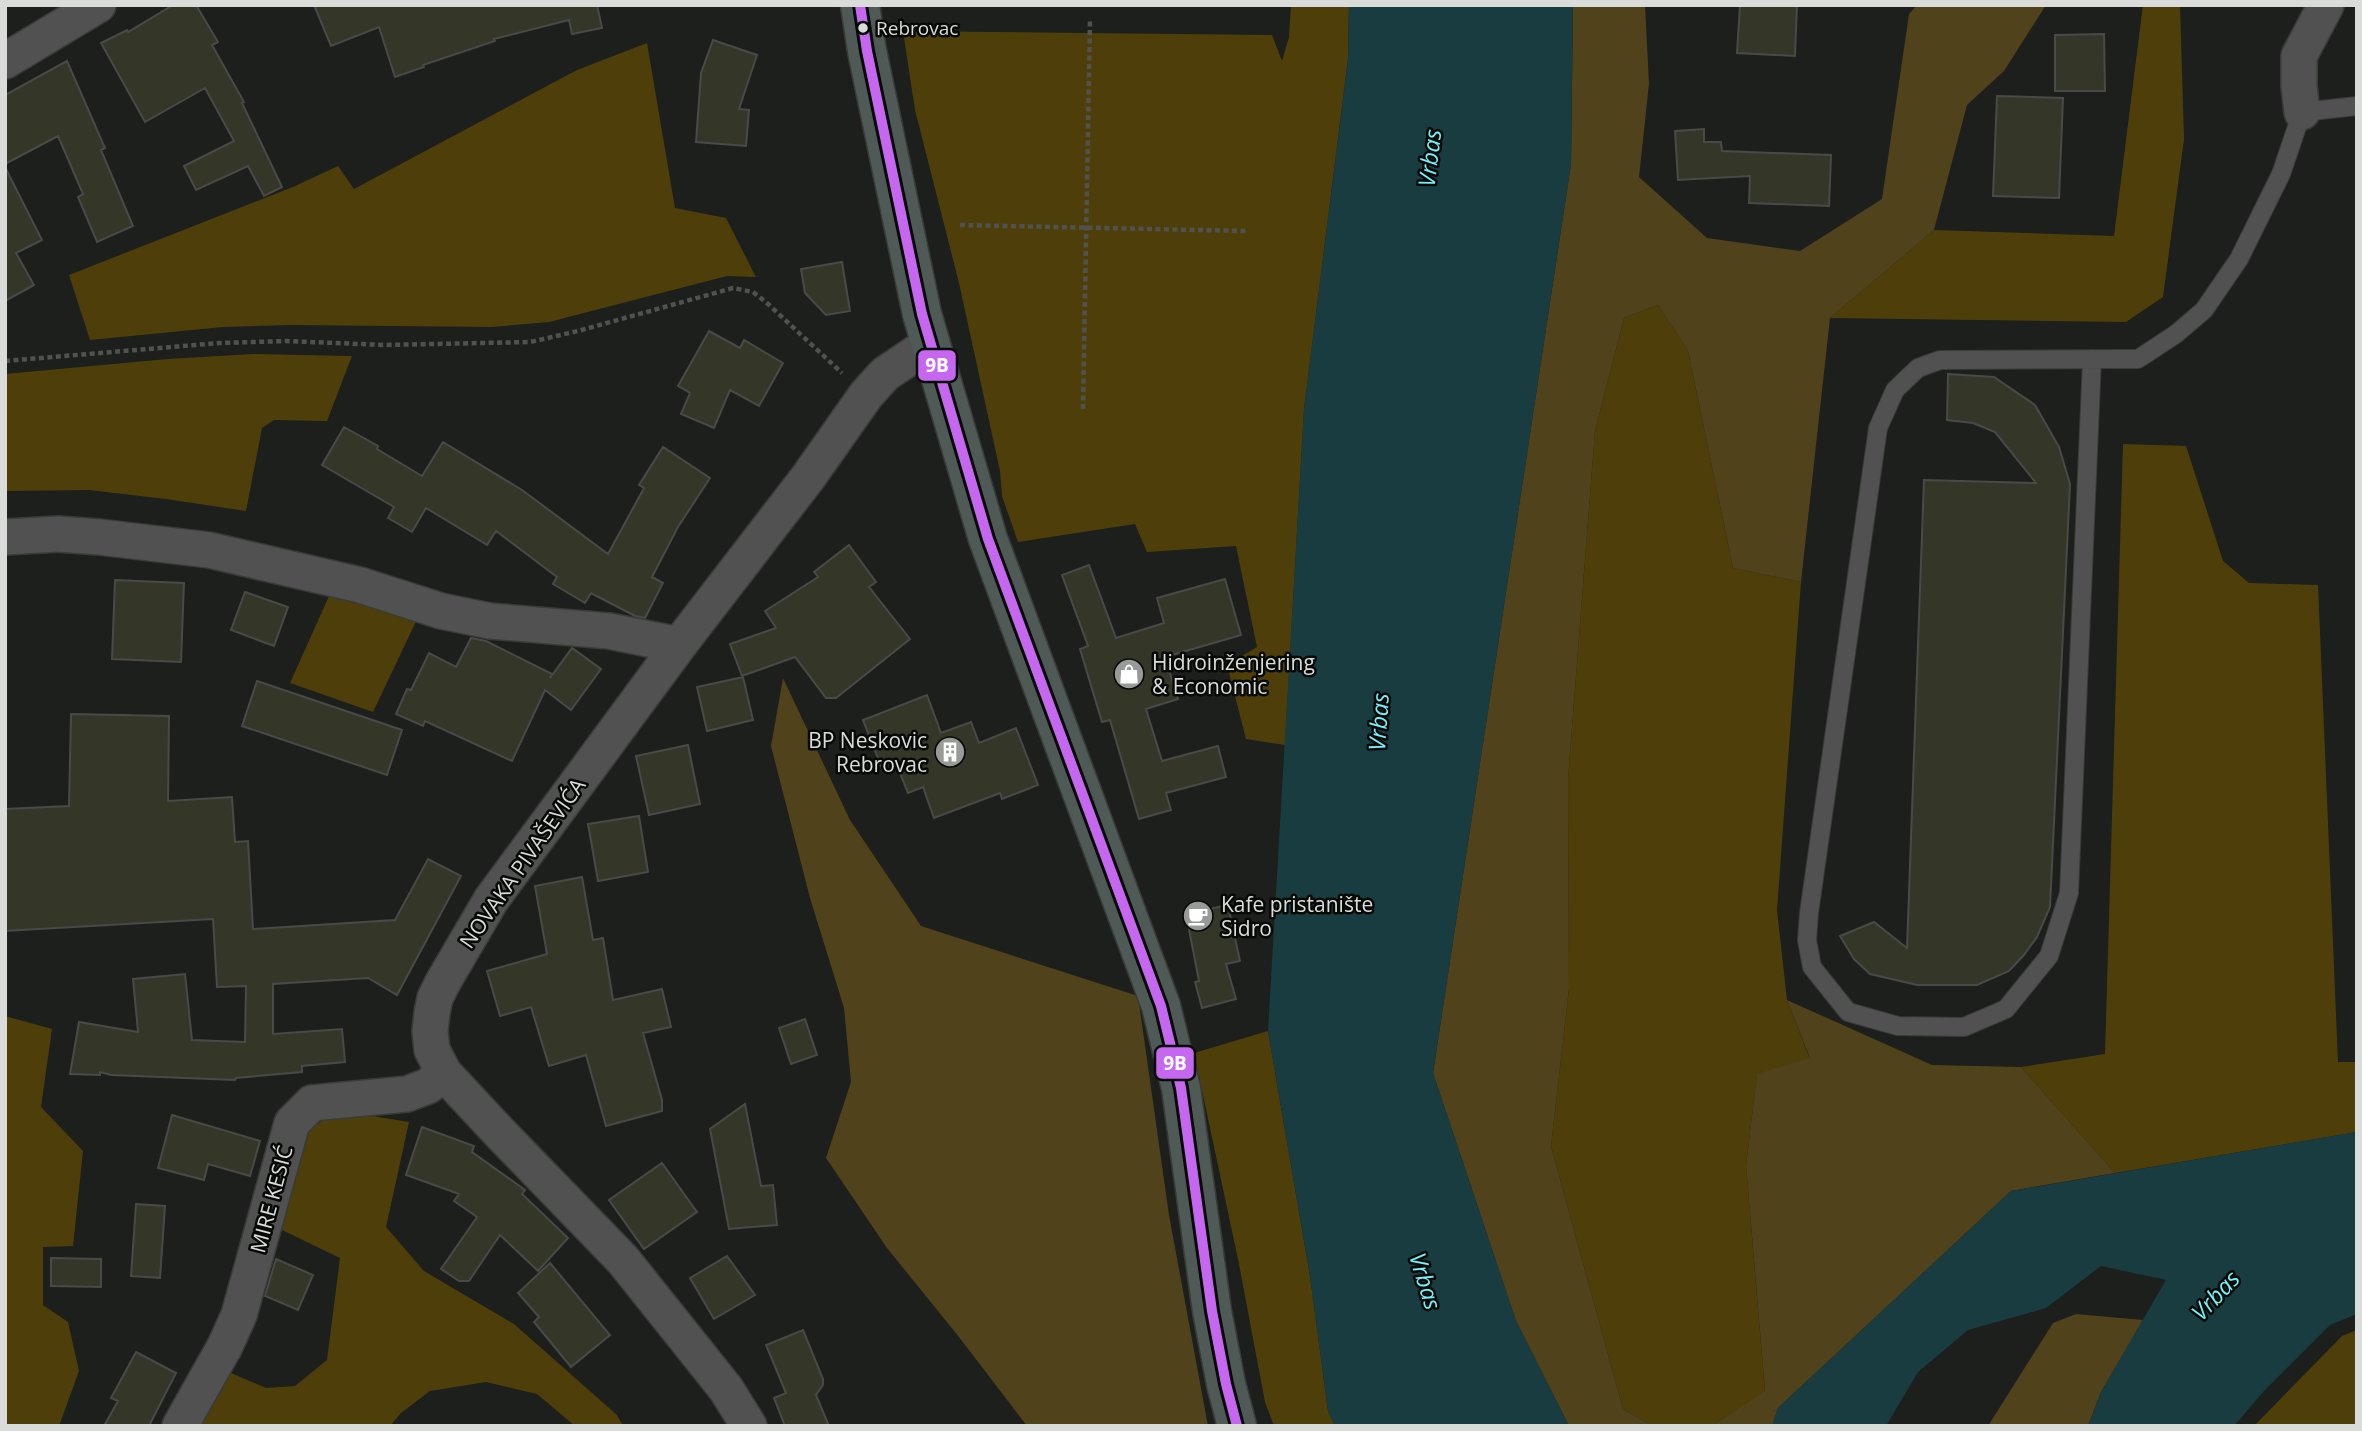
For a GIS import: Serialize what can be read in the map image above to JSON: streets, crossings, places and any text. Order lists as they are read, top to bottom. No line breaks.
{"streets":{"street":["NOVAKA PIVAŠEVIĆA","MIRE KESIĆ"]},"crossings":[["NOVAKA PIVAŠEVIĆA","MIRE KESIĆ"]],"water":["Vrbas"],"places":{"other":["Rebrovac"],"shop":["Hidroinženjering & Economic"],"building":["BP Neskovic Rebrovac"],"cafe":["Kafe pristanište Sidro"]},"lines":["transit line 9B"]}
